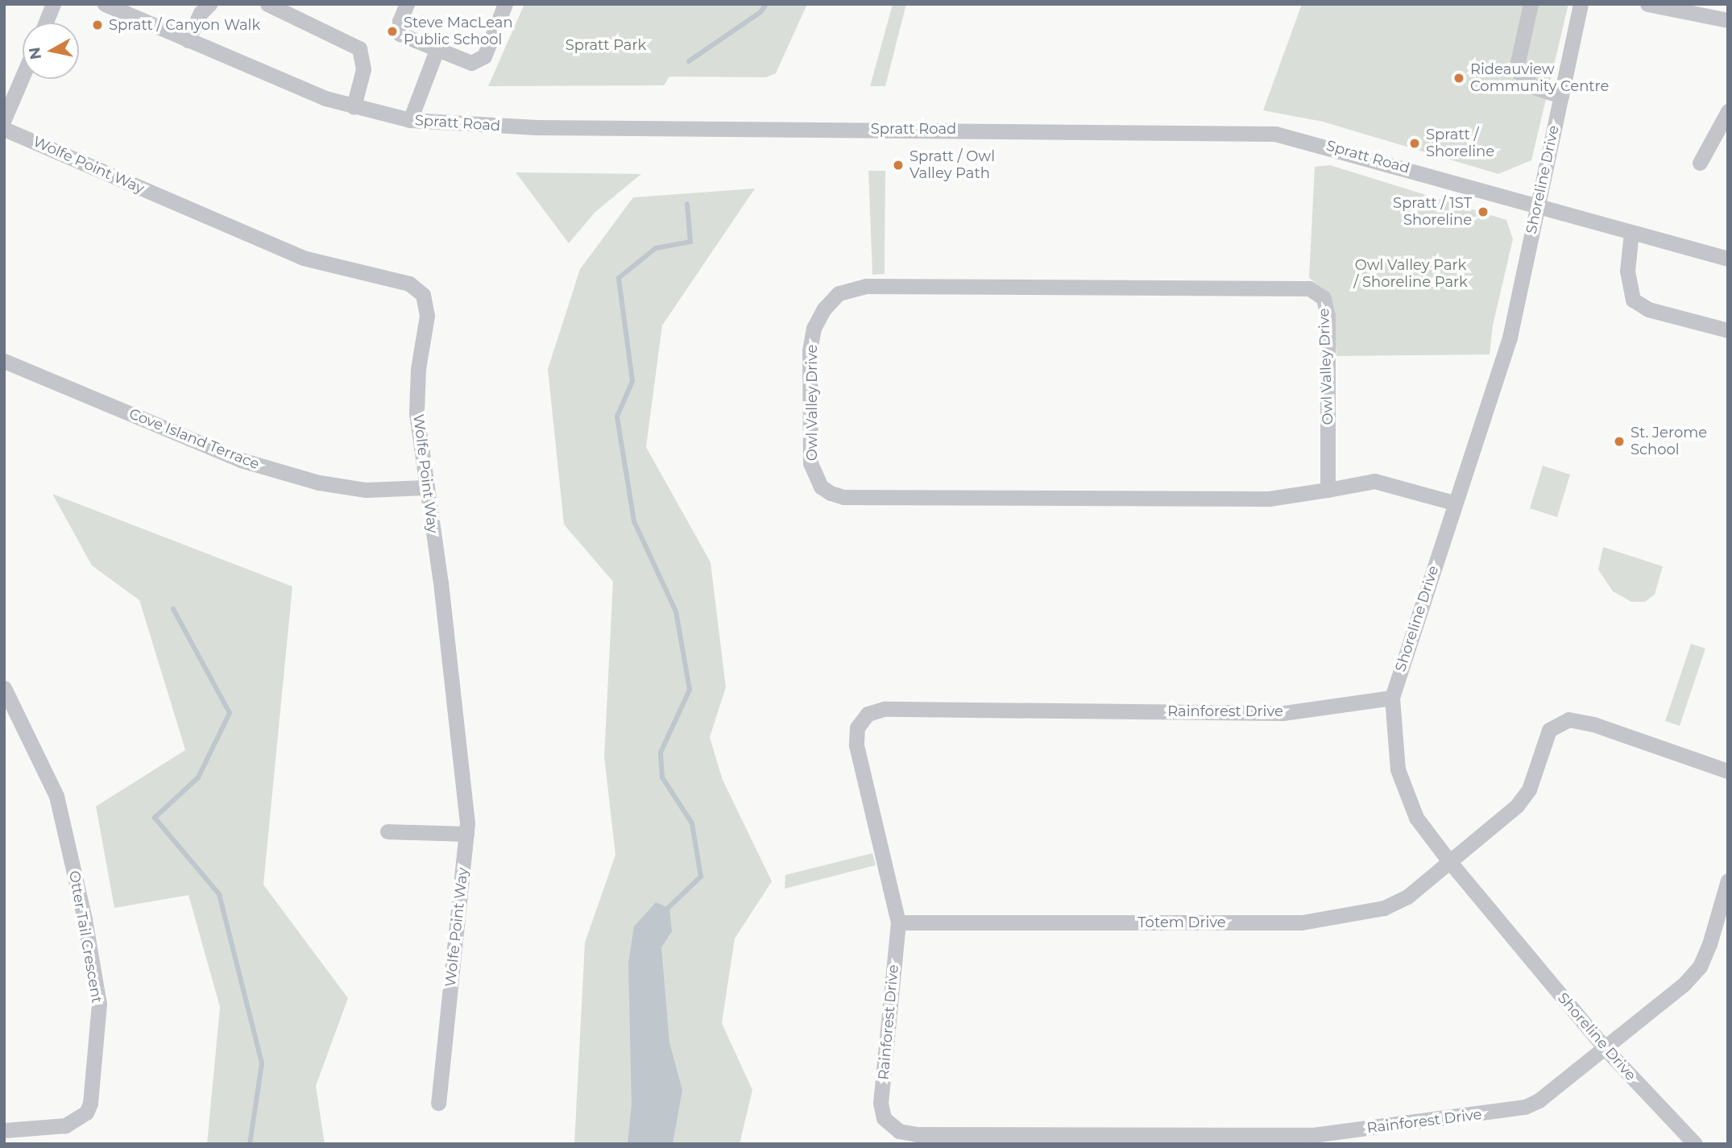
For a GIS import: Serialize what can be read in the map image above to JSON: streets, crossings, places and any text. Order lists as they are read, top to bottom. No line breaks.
{"streets":{"street":["Spratt Road","Wolfe Point Way","Shoreline Drive","Owl Valley Drive","Cove Island Terrace","Rainforest Drive","Totem Drive","Otter Tail Crescent"]},"crossings":[["Spratt Road","Shoreline Drive"],["Wolfe Point Way","Cove Island Terrace"],["Shoreline Drive","Owl Valley Drive"],["Shoreline Drive","Rainforest Drive"],["Shoreline Drive","Totem Drive"],["Rainforest Drive","Totem Drive"]],"parks":["Spratt Park","Owl Valley Park / Shoreline Park"],"places":["Spratt / Canyon Walk","Steve MacLean Public School","Rideauview Community Centre","Spratt / Shoreline","Spratt / Owl Valley Path","Spratt / 1ST Shoreline","St. Jerome School"],"north":"left"}
